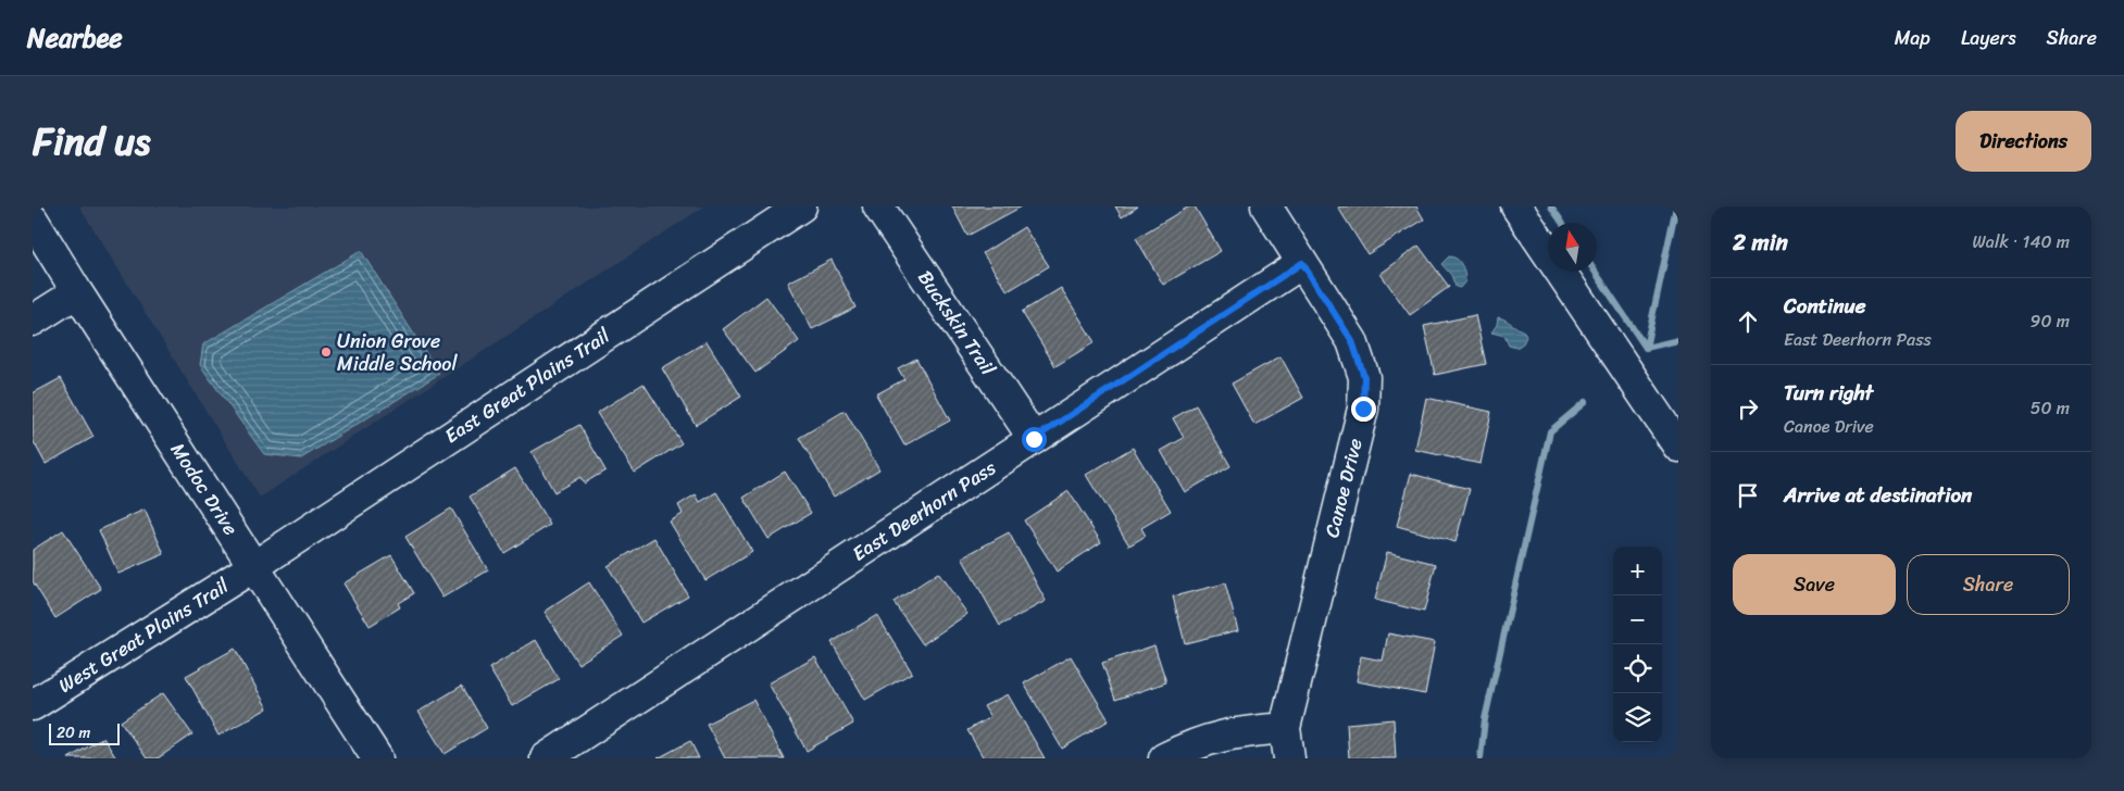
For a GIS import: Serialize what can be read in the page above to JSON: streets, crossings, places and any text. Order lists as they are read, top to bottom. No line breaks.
{"streets":{"street":["Buckskin Trail","East Great Plains Trail","Canoe Drive","Modoc Drive","East Deerhorn Pass","West Great Plains Trail"]},"crossings":[["Buckskin Trail","East Deerhorn Pass"],["East Great Plains Trail","Modoc Drive"],["East Great Plains Trail","West Great Plains Trail"],["Canoe Drive","East Deerhorn Pass"],["Modoc Drive","West Great Plains Trail"]],"places":["Union Grove Middle School"],"scale_bar":"20 m","north":"top","page":{"header":"Nearbee","nav":["Map","Layers","Share"],"title":"Find us","buttons":["Directions",["Save","Share"]],"heading":["2 min","Walk · 140 m"],"list":[["Continue","East Deerhorn Pass","90 m"],["Turn right","Canoe Drive","50 m"],"Arrive at destination"],"map_buttons":["+","−"],"scale":"20 m"}}
